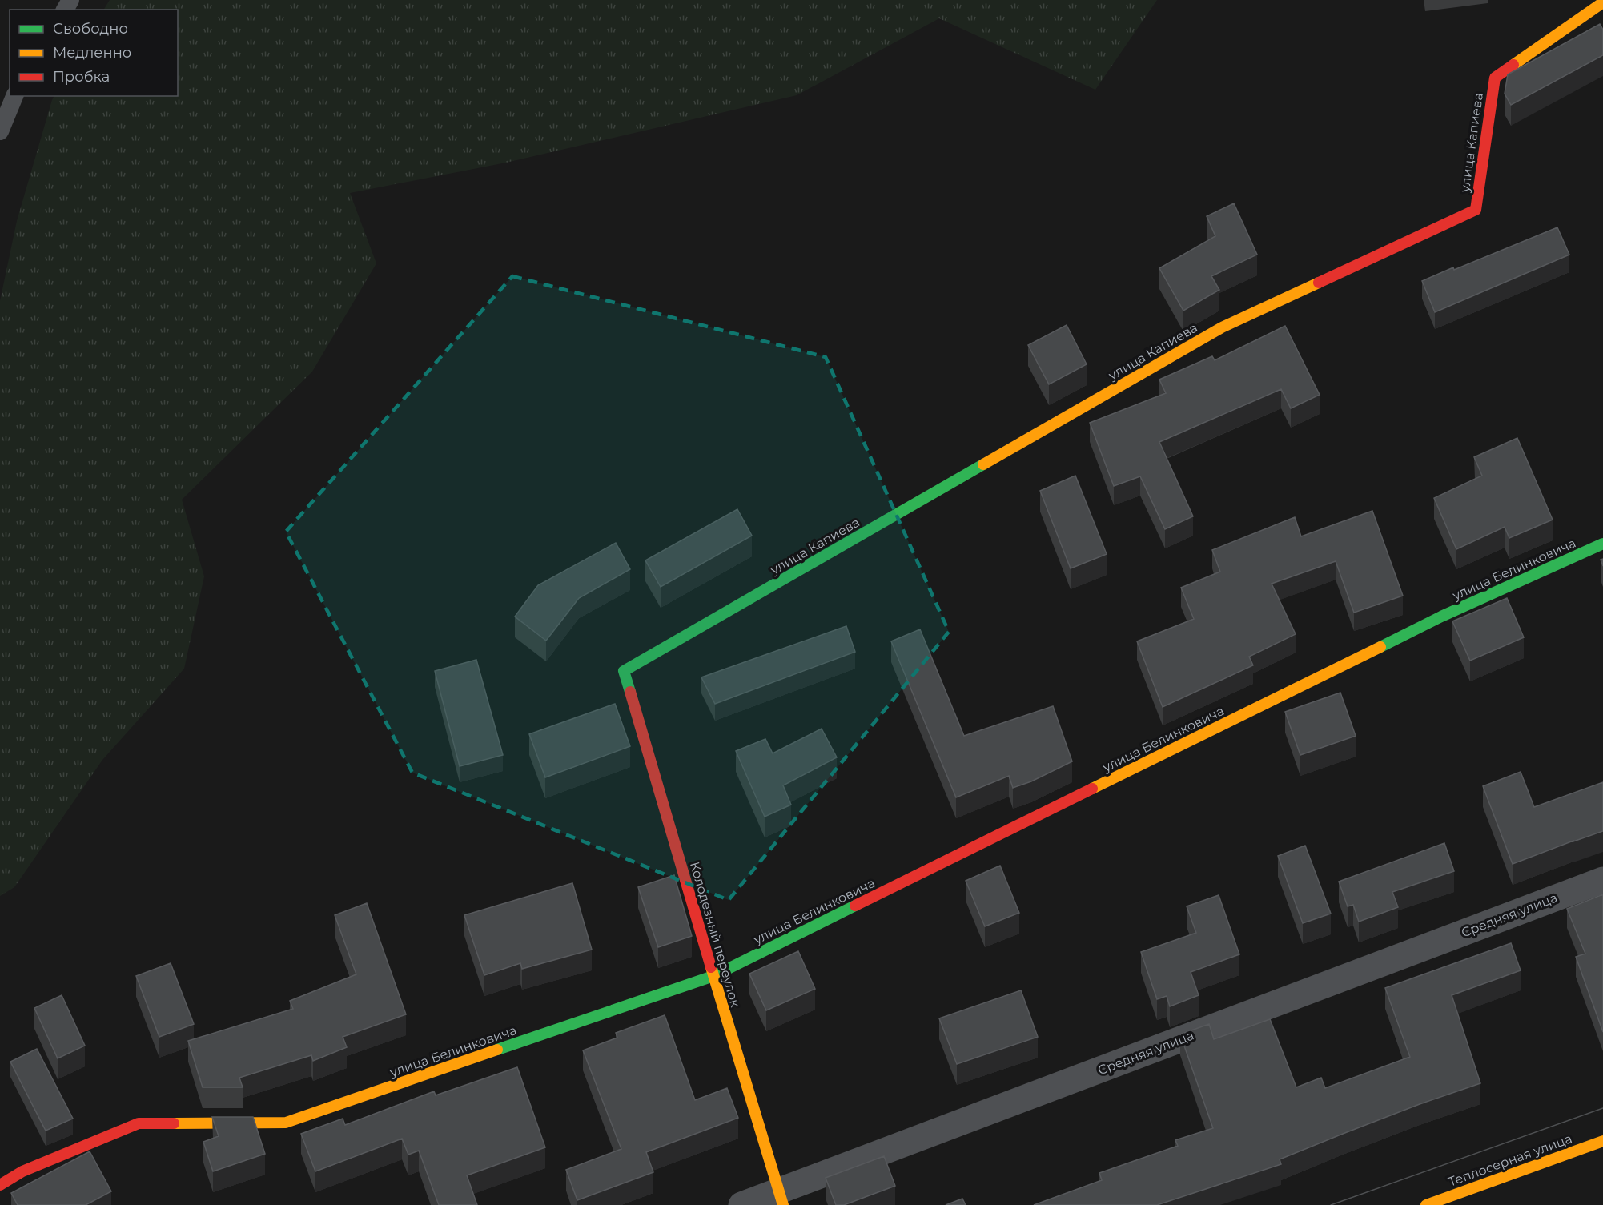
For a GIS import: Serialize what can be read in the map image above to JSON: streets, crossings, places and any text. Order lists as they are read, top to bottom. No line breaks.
{"streets":{"street":["улица Капиева","улица Белинковича","Средняя улица","Колодезный переулок","Теплосерная улица"]},"crossings":[["улица Капиева","Колодезный переулок"],["улица Белинковича","Колодезный переулок"],["Средняя улица","Колодезный переулок"]],"legend":["Свободно","Медленно","Пробка"]}
